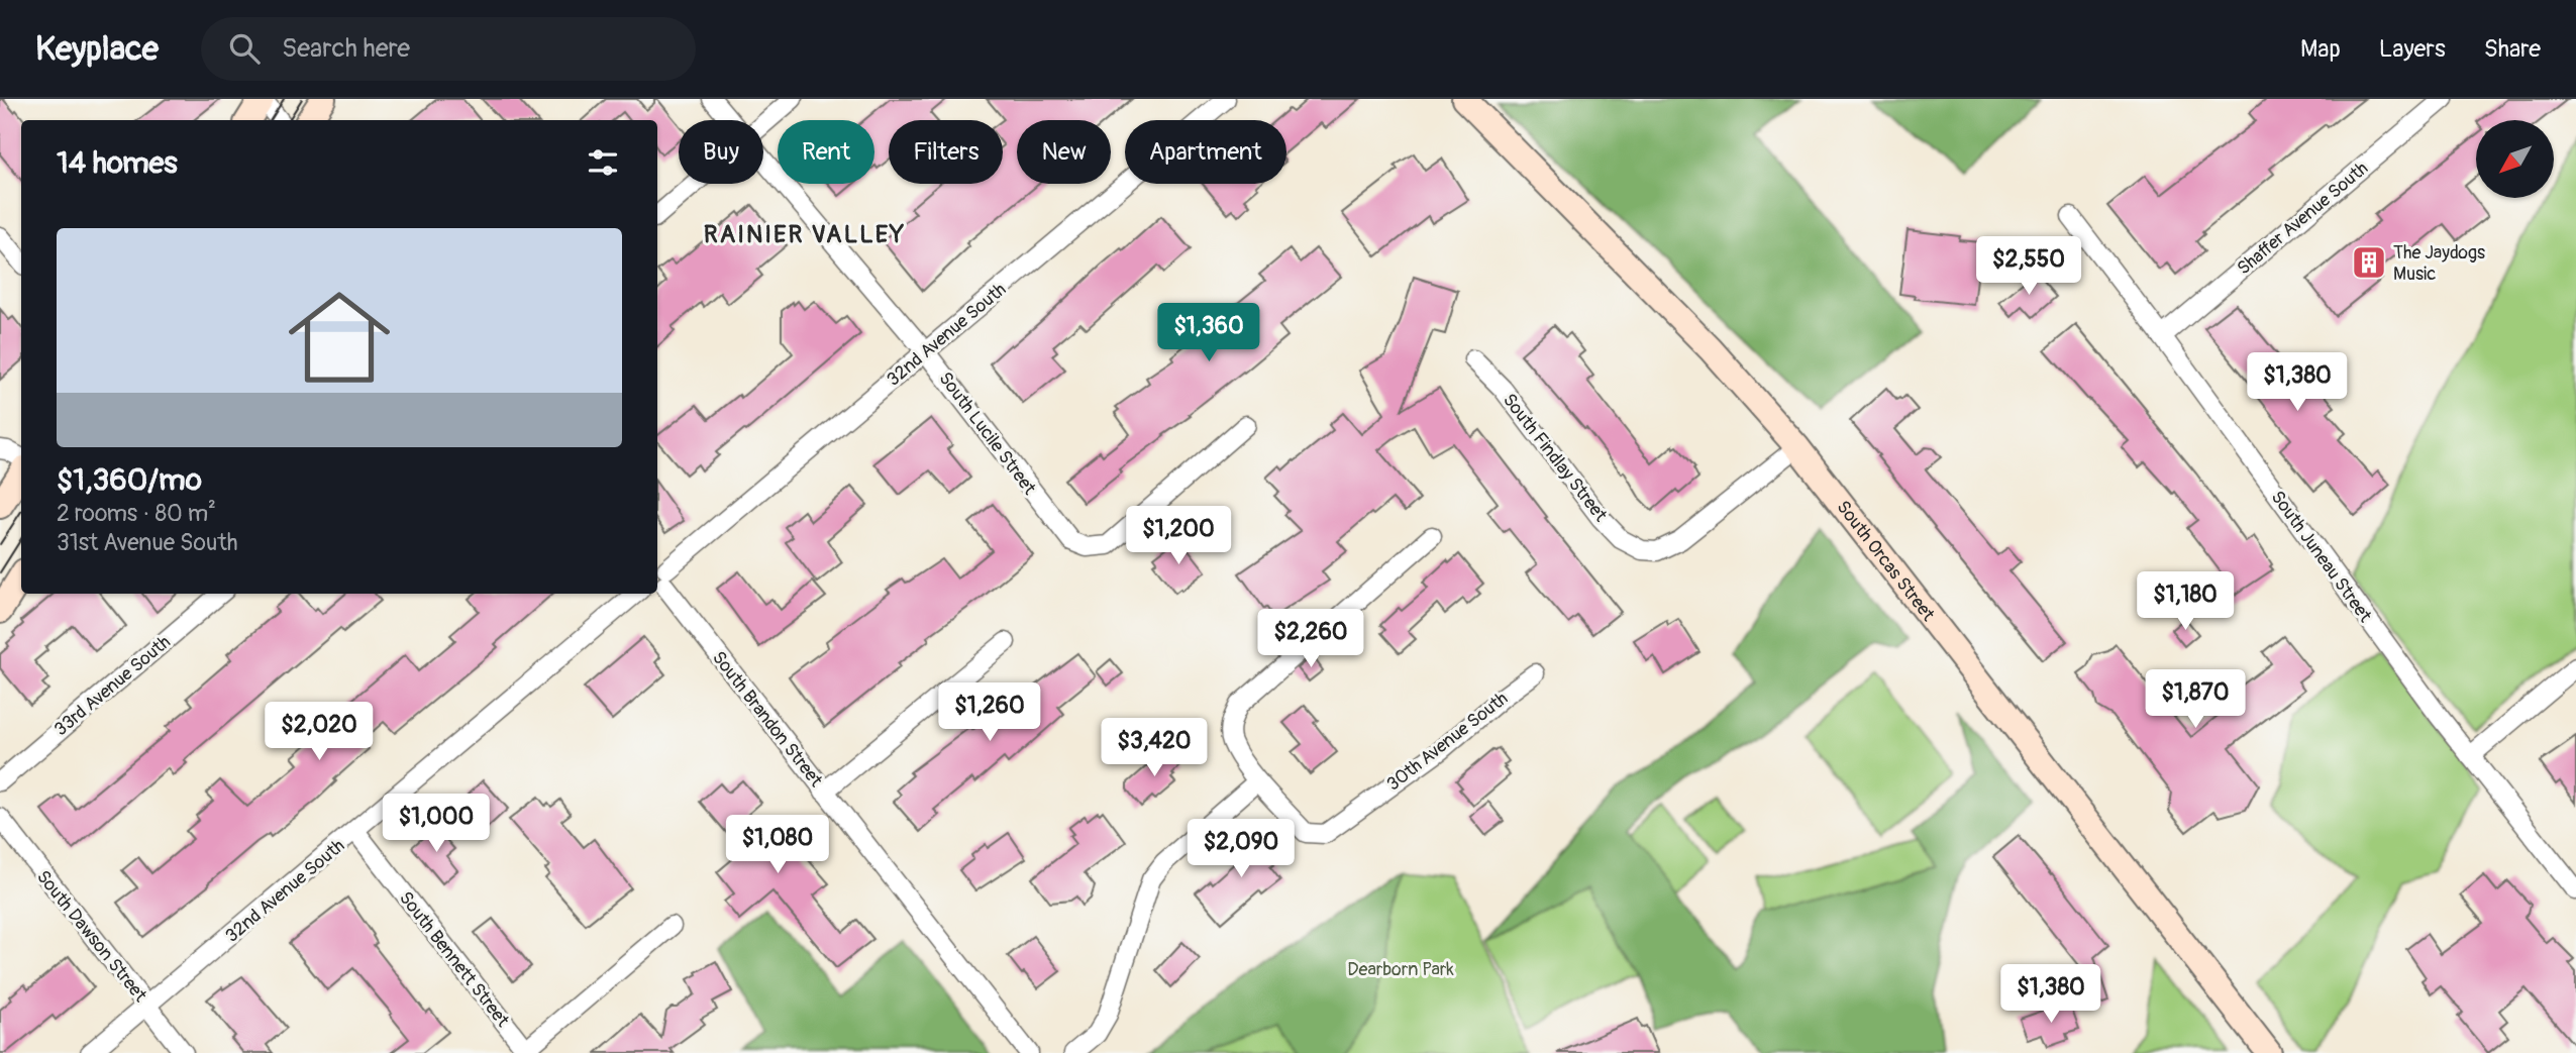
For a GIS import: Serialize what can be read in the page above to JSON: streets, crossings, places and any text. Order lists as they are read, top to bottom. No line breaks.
{"streets":{"street":["Shaffer Avenue South","32nd Avenue South","South Lucile Street","South Findlay Street","South Juneau Street","South Orcas Street","33rd Avenue South","South Brandon Street","30th Avenue South","South Dawson Street","South Bennett Street"]},"crossings":[["Shaffer Avenue South","South Juneau Street"],["32nd Avenue South","South Lucile Street"],["32nd Avenue South","South Brandon Street"],["32nd Avenue South","South Dawson Street"],["32nd Avenue South","South Bennett Street"],["South Findlay Street","South Orcas Street"]],"districts":["RAINIER VALLEY"],"parks":["Dearborn Park"],"places":{"building":["The Jaydogs Music"]},"north":"bottom left","page":{"header":"Keyplace","search":"Search here","nav":["Map","Layers","Share"],"chip":["Buy","Rent","Filters","New","Apartment"],"heading":"14 homes","list":[{"name":"$1,360/mo","note":"2 rooms · 80 m² · 31st Avenue South"}],"price":["$2,550","$1,360","$1,380","$1,200","$1,180","$2,260","$1,870","$1,260","$2,020","$3,420","$1,000","$1,080","$2,090","$1,380"]}}
